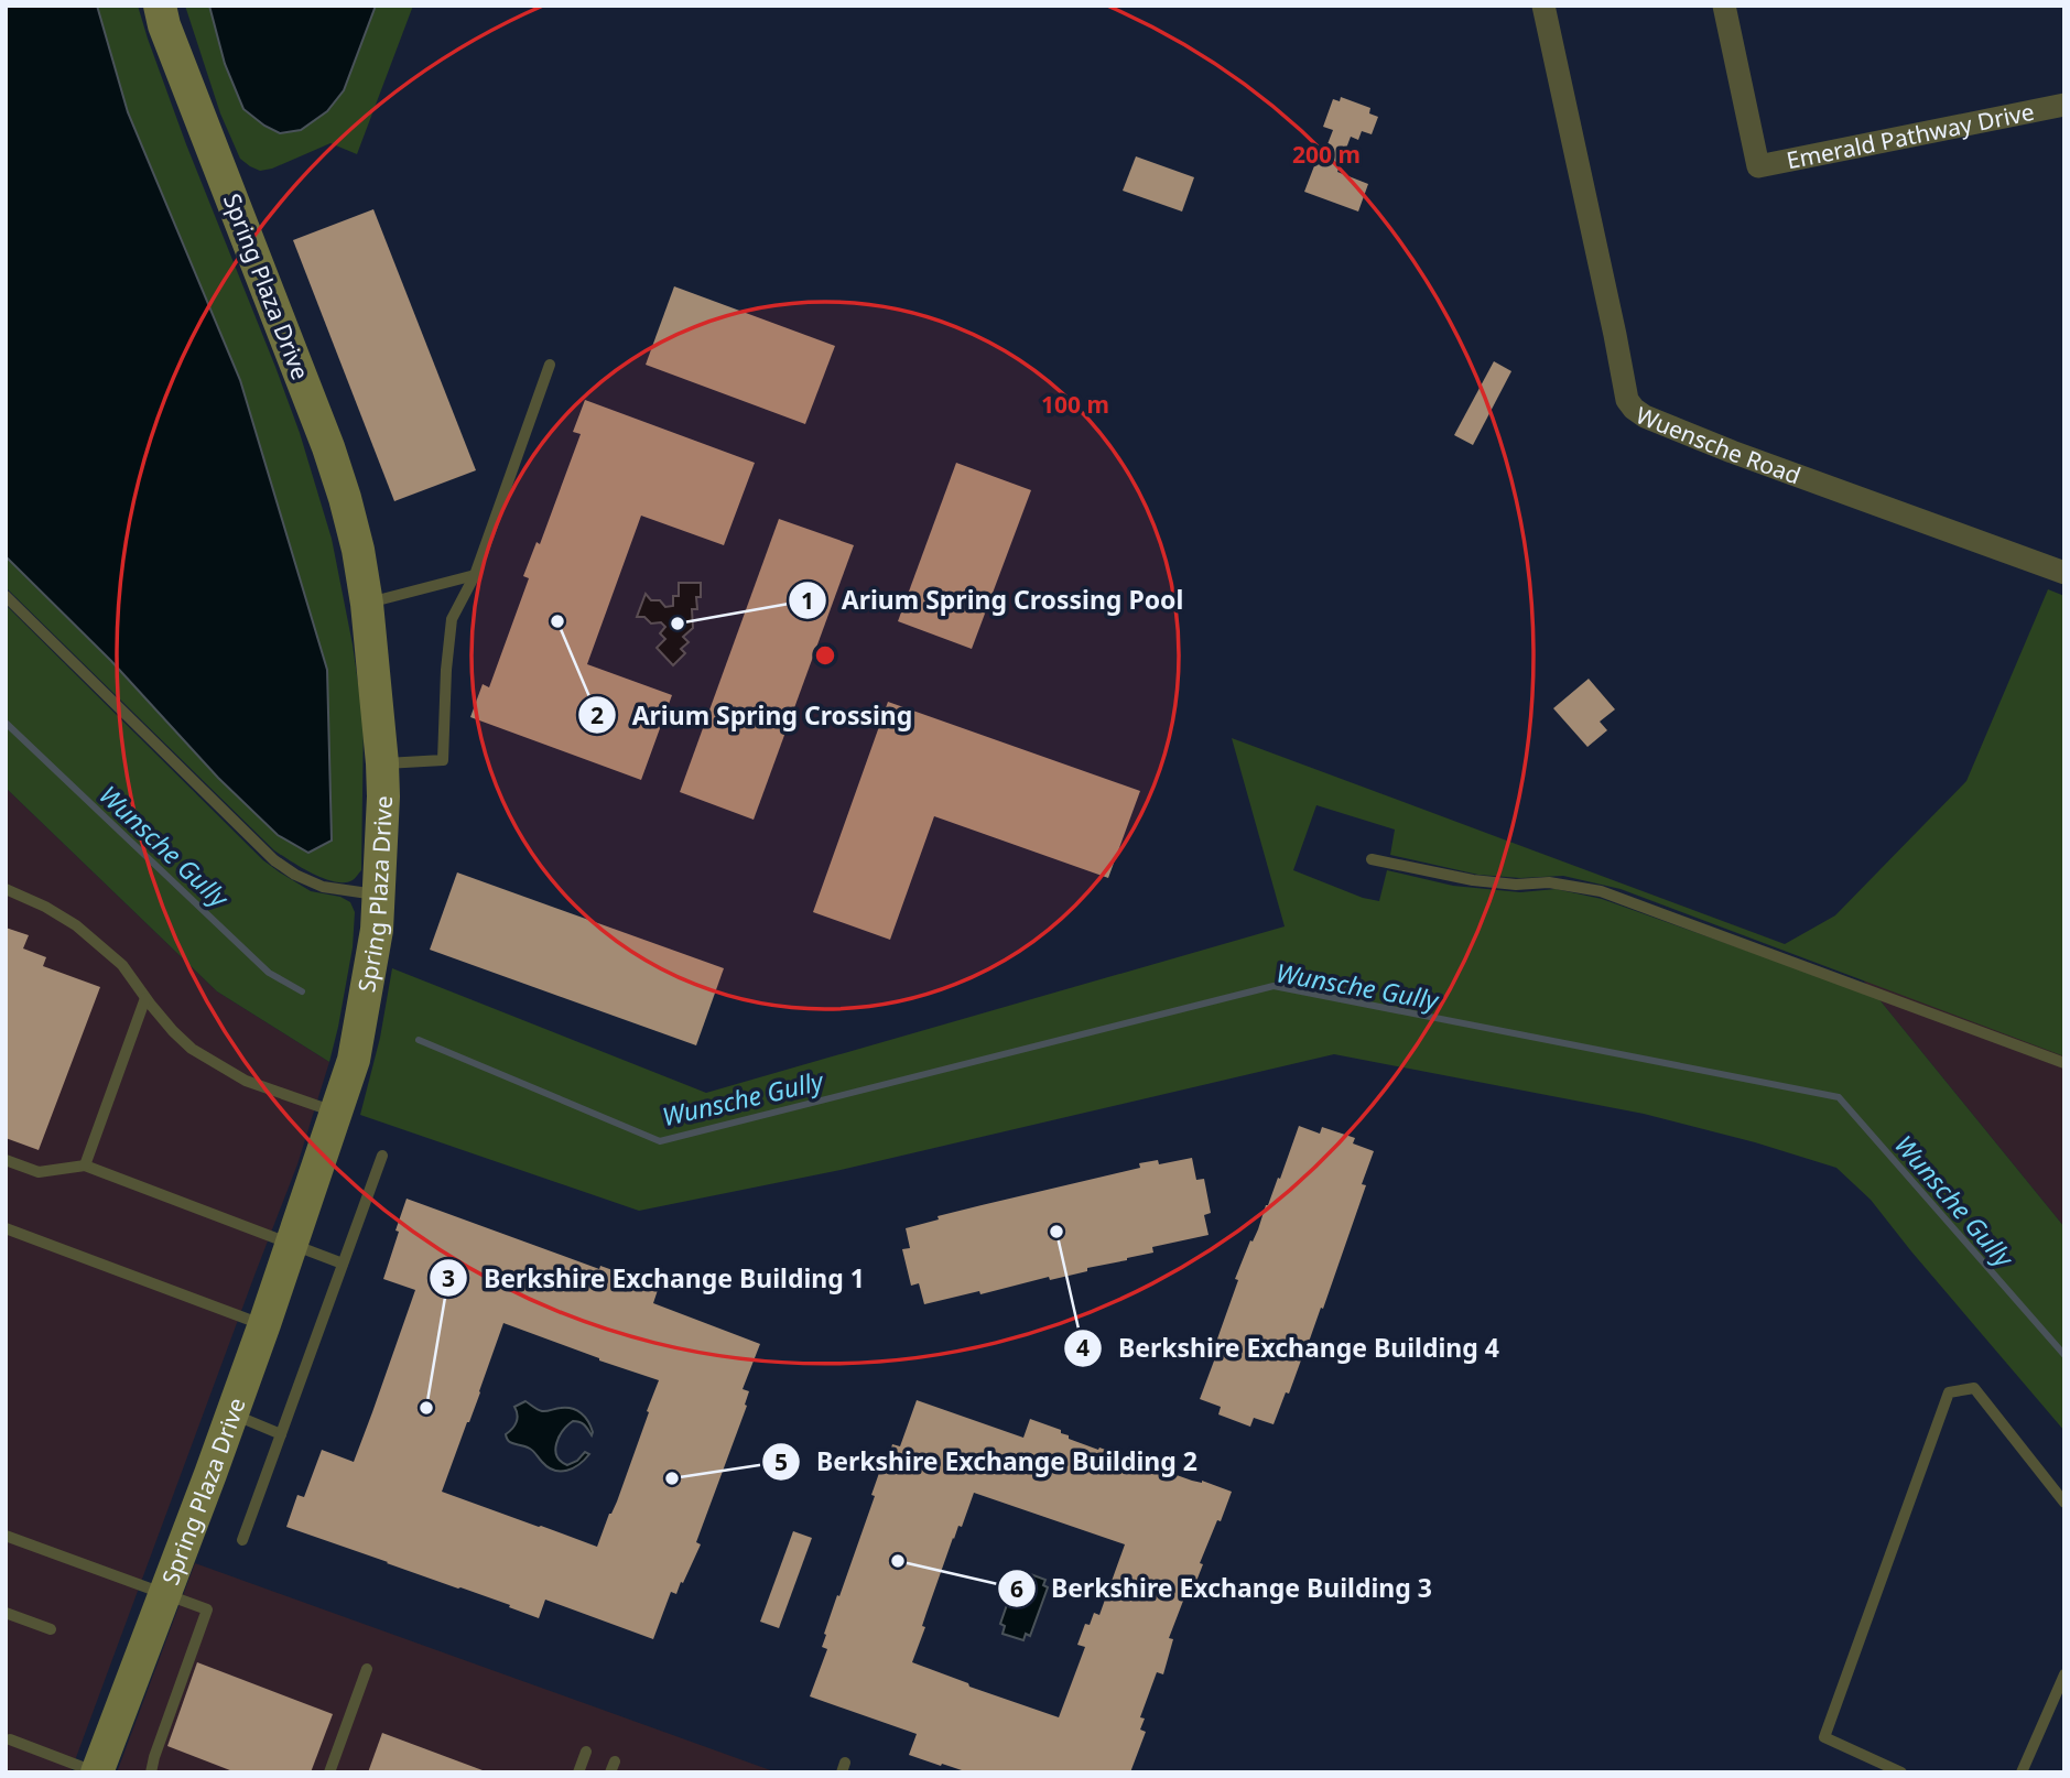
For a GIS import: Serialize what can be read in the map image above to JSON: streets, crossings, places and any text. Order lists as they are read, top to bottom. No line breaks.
{"streets":{"street":["Emerald Pathway Drive","Spring Plaza Drive","Wuensche Road"]},"water":["Wunsche Gully"],"places":["Arium Spring Crossing","Arium Spring Crossing Pool","Berkshire Exchange Building 4","Berkshire Exchange Building 1","Berkshire Exchange Building 2","Berkshire Exchange Building 3"],"rings":["200 m","100 m"]}
